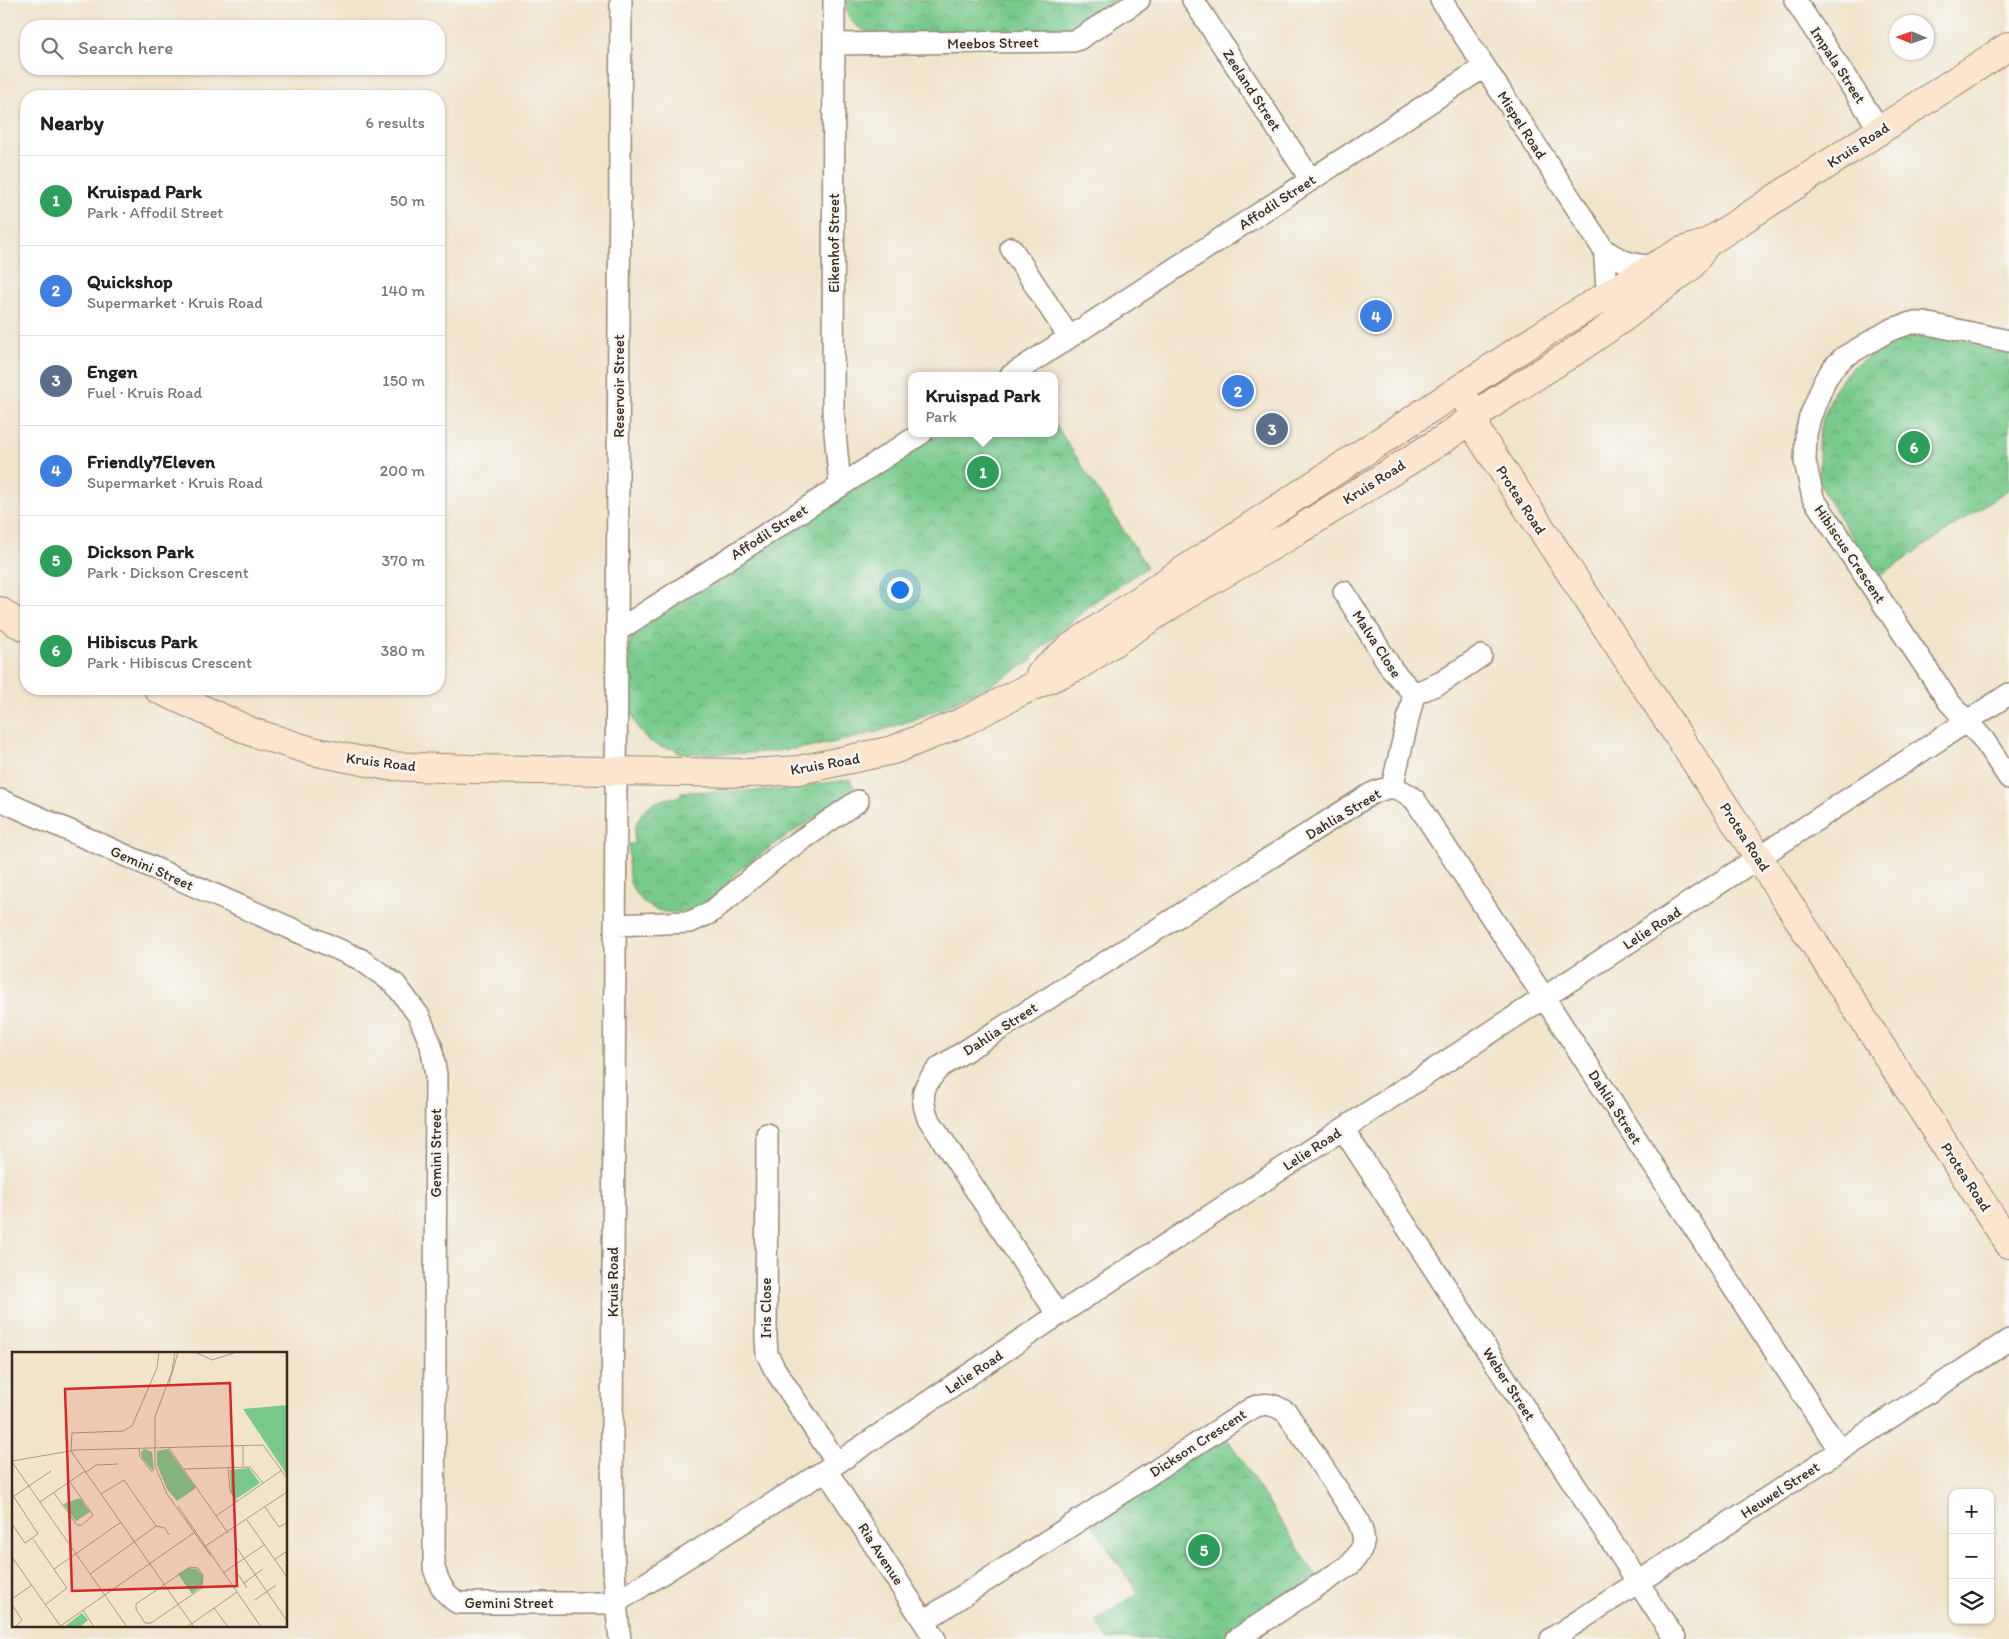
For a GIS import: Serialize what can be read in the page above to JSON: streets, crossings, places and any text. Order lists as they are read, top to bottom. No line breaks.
{"streets":{"street":["Meebos Street","Impala Street","Zeeland Street","Mispel Road","Kruis Road","Affodil Street","Eikenhof Street","Reservoir Street","Protea Road","Hibiscus Crescent","Malva Close","Dahlia Street","Gemini Street","Lelie Road","Iris Close","Weber Street","Dickson Crescent","Heuwel Street","Ria Avenue"]},"crossings":[["Meebos Street","Eikenhof Street"],["Impala Street","Kruis Road"],["Zeeland Street","Affodil Street"],["Mispel Road","Kruis Road"],["Mispel Road","Affodil Street"],["Kruis Road","Reservoir Street"],["Kruis Road","Protea Road"],["Kruis Road","Gemini Street"],["Kruis Road","Lelie Road"],["Affodil Street","Eikenhof Street"],["Affodil Street","Reservoir Street"],["Protea Road","Lelie Road"],["Hibiscus Crescent","Lelie Road"],["Dahlia Street","Lelie Road"],["Dahlia Street","Heuwel Street"],["Gemini Street","Lelie Road"],["Lelie Road","Iris Close"],["Lelie Road","Weber Street"],["Lelie Road","Ria Avenue"],["Iris Close","Ria Avenue"],["Weber Street","Heuwel Street"],["Dickson Crescent","Ria Avenue"]],"north":"left","page":{"search":"Search here","heading":["Nearby","6 results"],"list":[{"mark":"1","name":"Kruispad Park","note":"Park · Affodil Street","value":"50 m"},{"mark":"2","name":"Quickshop","note":"Supermarket · Kruis Road","value":"140 m"},{"mark":"3","name":"Engen","note":"Fuel · Kruis Road","value":"150 m"},{"mark":"4","name":"Friendly7Eleven","note":"Supermarket · Kruis Road","value":"200 m"},{"mark":"5","name":"Dickson Park","note":"Park · Dickson Crescent","value":"370 m"},{"mark":"6","name":"Hibiscus Park","note":"Park · Hibiscus Crescent","value":"380 m"}],"pins":["4","2","3","6","1","5"],"popup":["Kruispad Park","Park"],"map_buttons":["+","−"]}}
